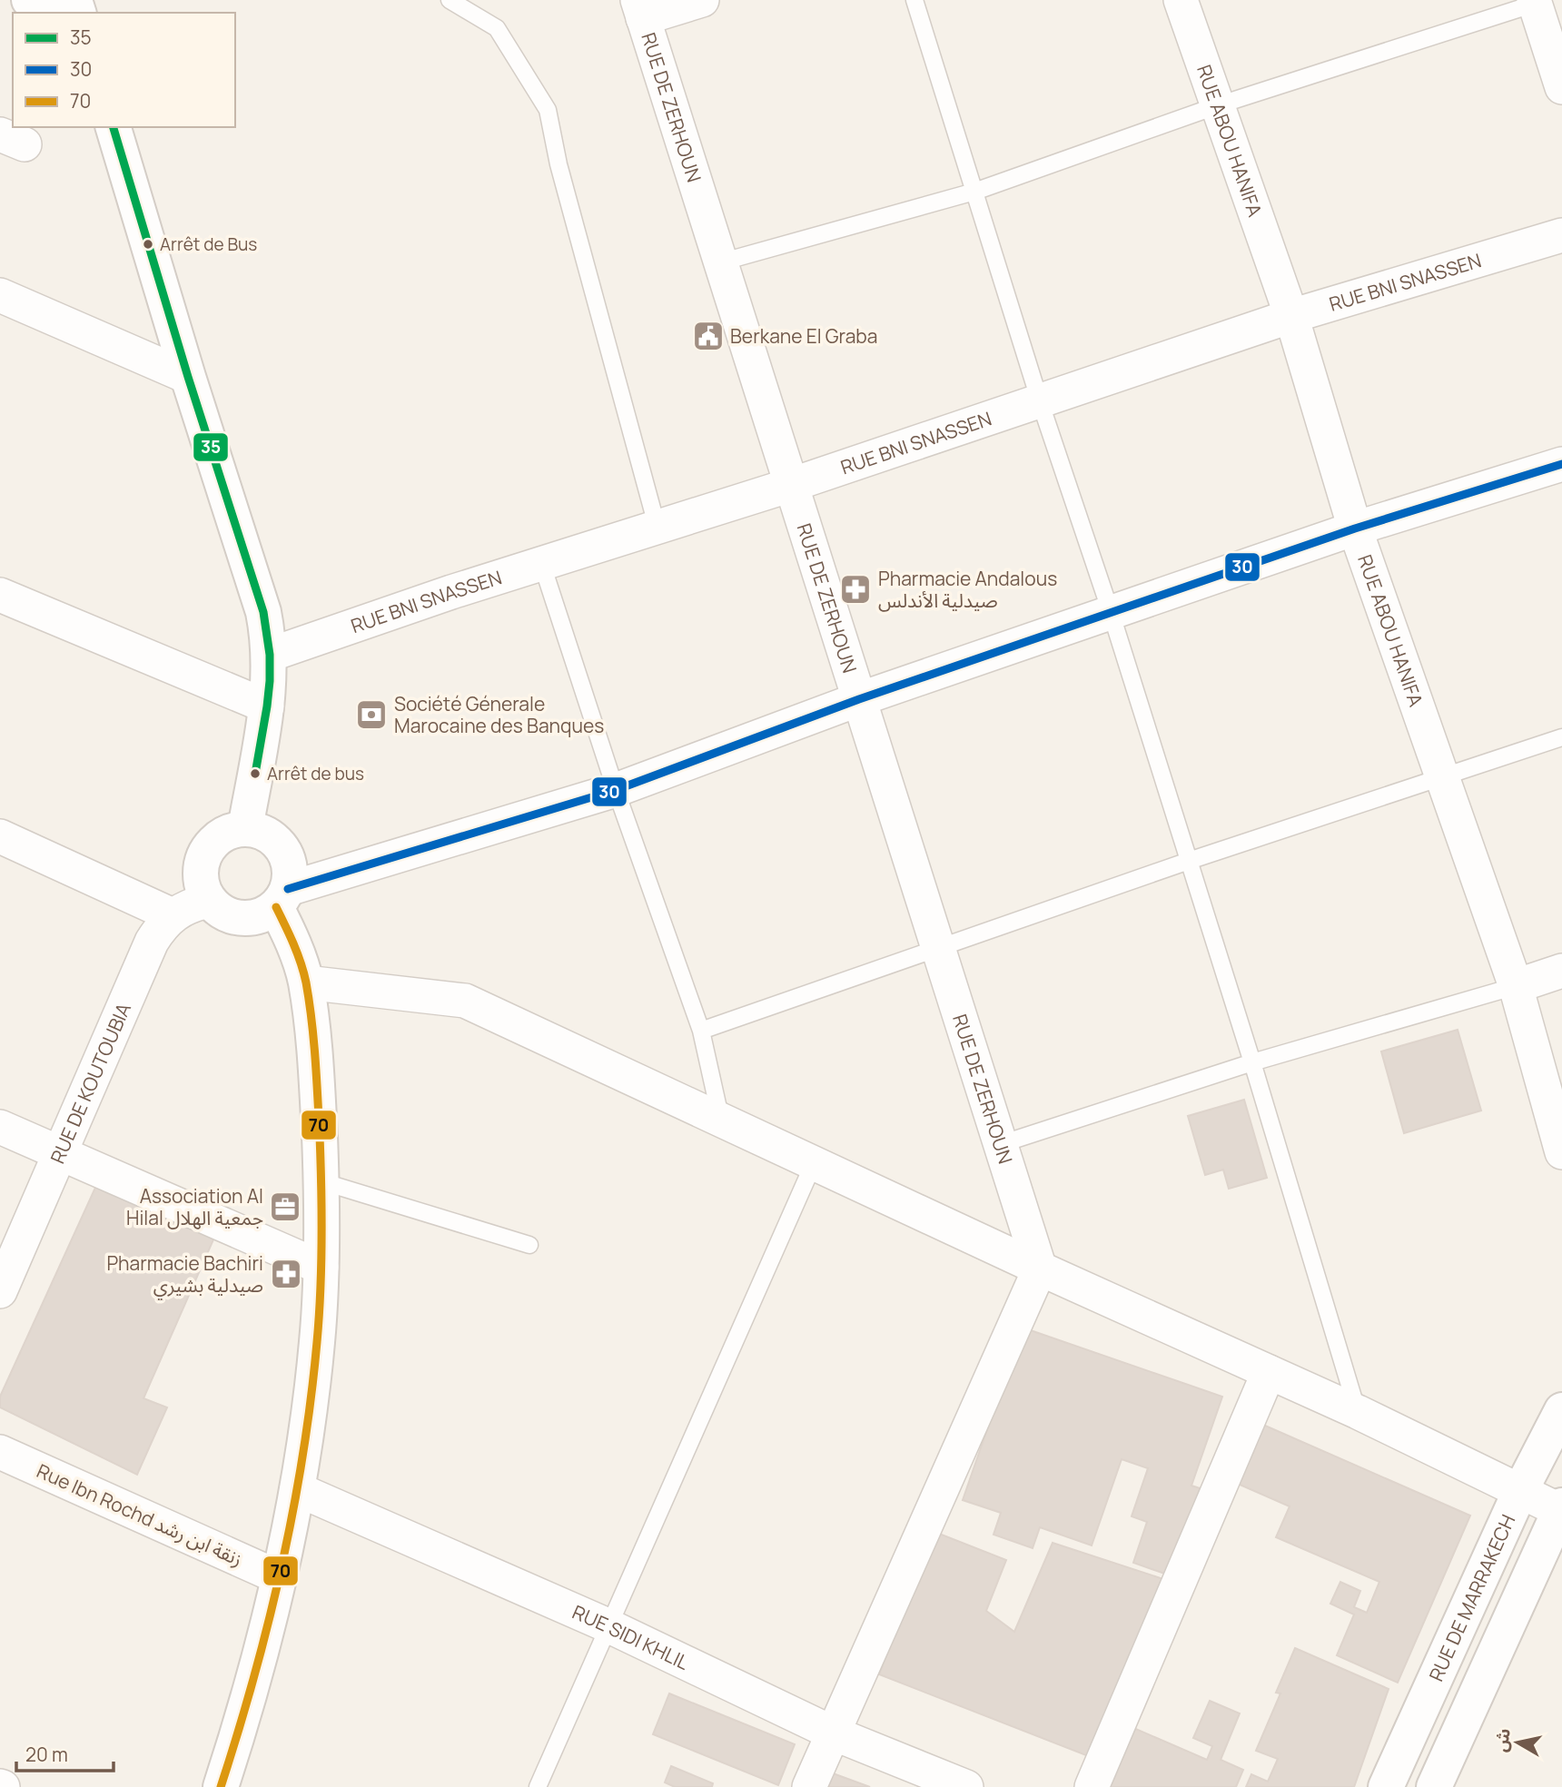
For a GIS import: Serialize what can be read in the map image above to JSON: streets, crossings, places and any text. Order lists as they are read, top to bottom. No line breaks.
{"streets":{"street":["RUE DE ZERHOUN","RUE ABOU HANIFA","RUE BNI SNASSEN","RUE DE KOUTOUBIA","Rue Ibn Rochd زنقة ابن رشد","RUE DE MARRAKECH","RUE SIDI KHLIL"]},"crossings":[["RUE DE ZERHOUN","RUE BNI SNASSEN"],["RUE ABOU HANIFA","RUE BNI SNASSEN"]],"places":{"other":["Arrêt de Bus","Arrêt de bus"],"public building":["Berkane El Graba"],"pharmacy":["Pharmacie Andalous صيدلية الأندلس","Pharmacie Bachiri صيدلية بشيري"],"bank":["Société Génerale Marocaine des Banques"],"office":["Association Al Hilal جمعية الهلال"]},"lines":["transit line 35","transit line 30","transit line 70"],"legend":["35","30","70"],"scale_bar":"20 m","north":"left"}
